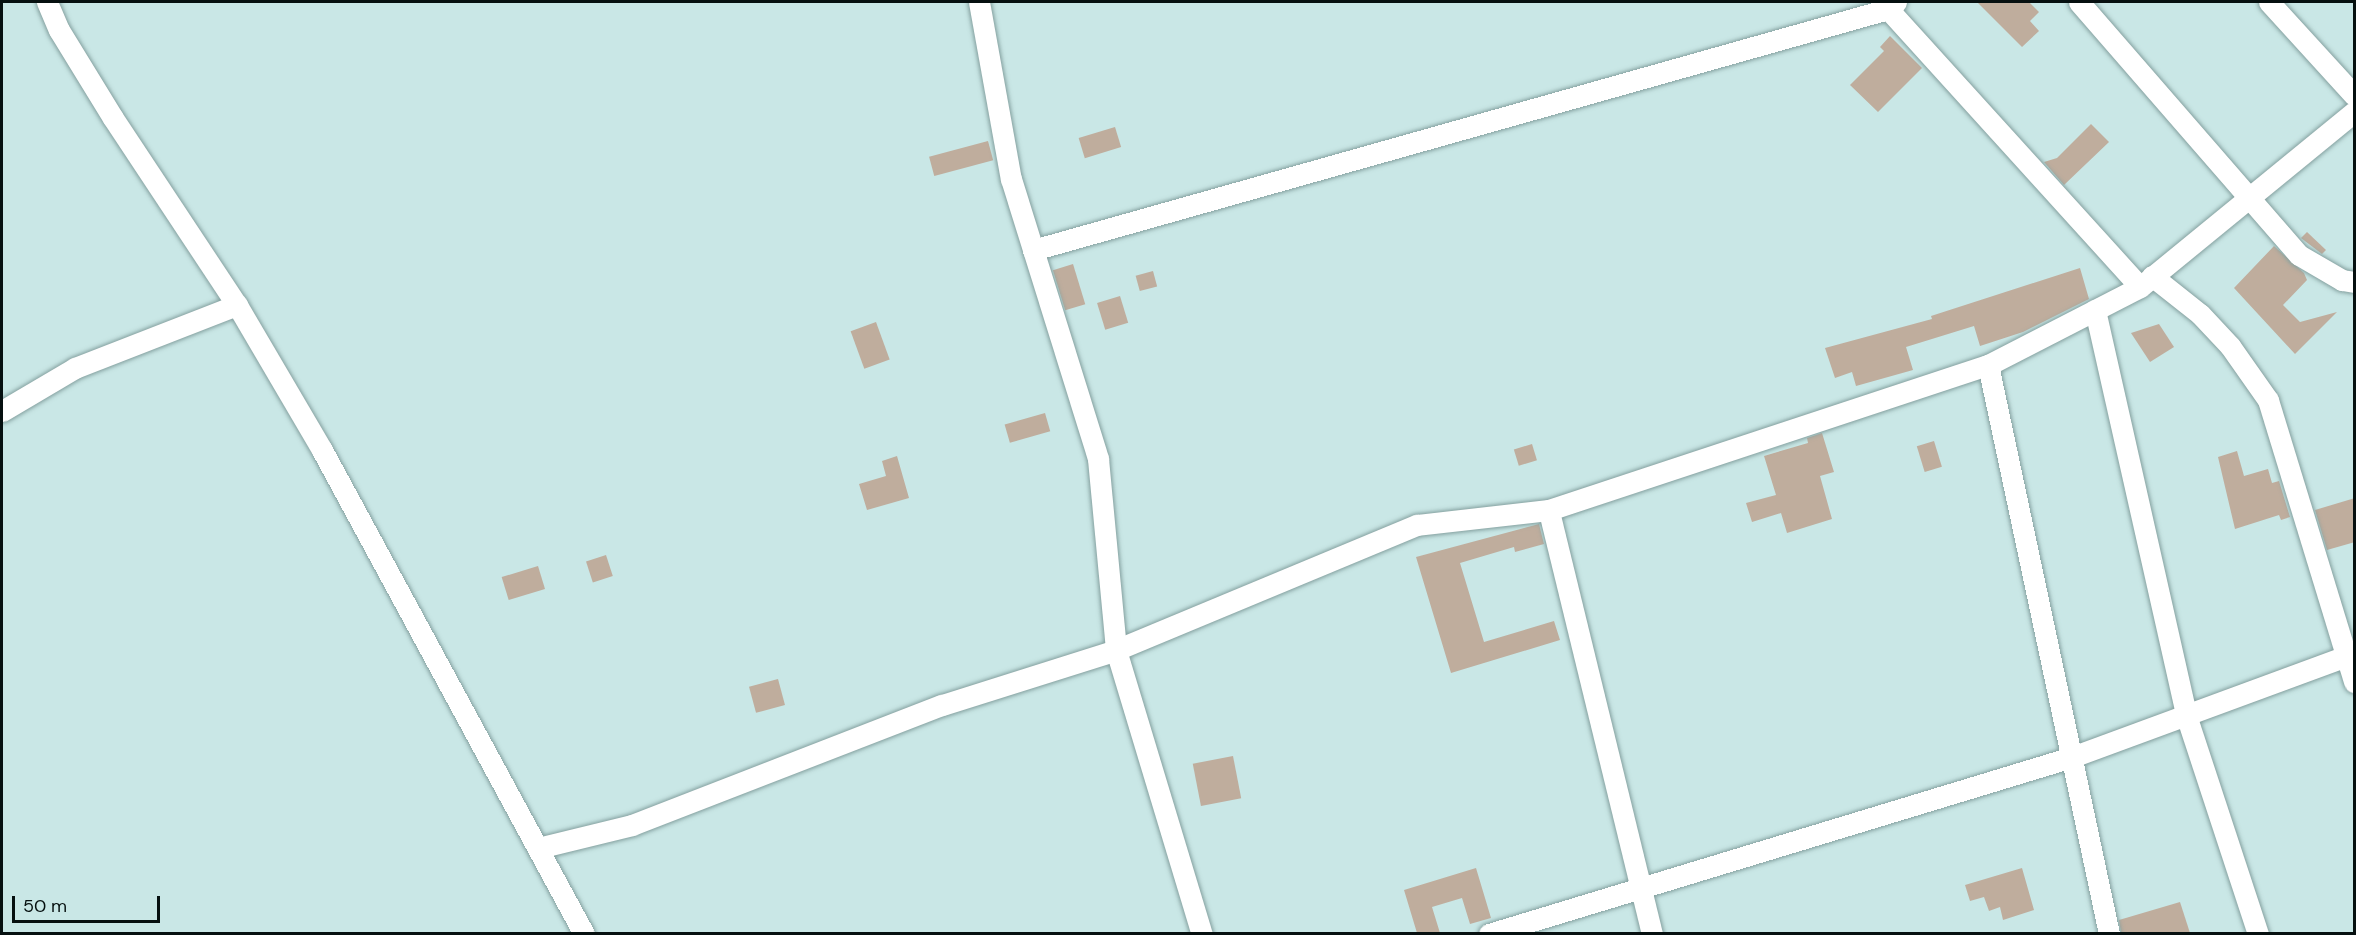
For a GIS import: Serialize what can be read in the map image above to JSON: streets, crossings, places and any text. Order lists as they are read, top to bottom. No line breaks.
{"scale_bar":"50 m"}
